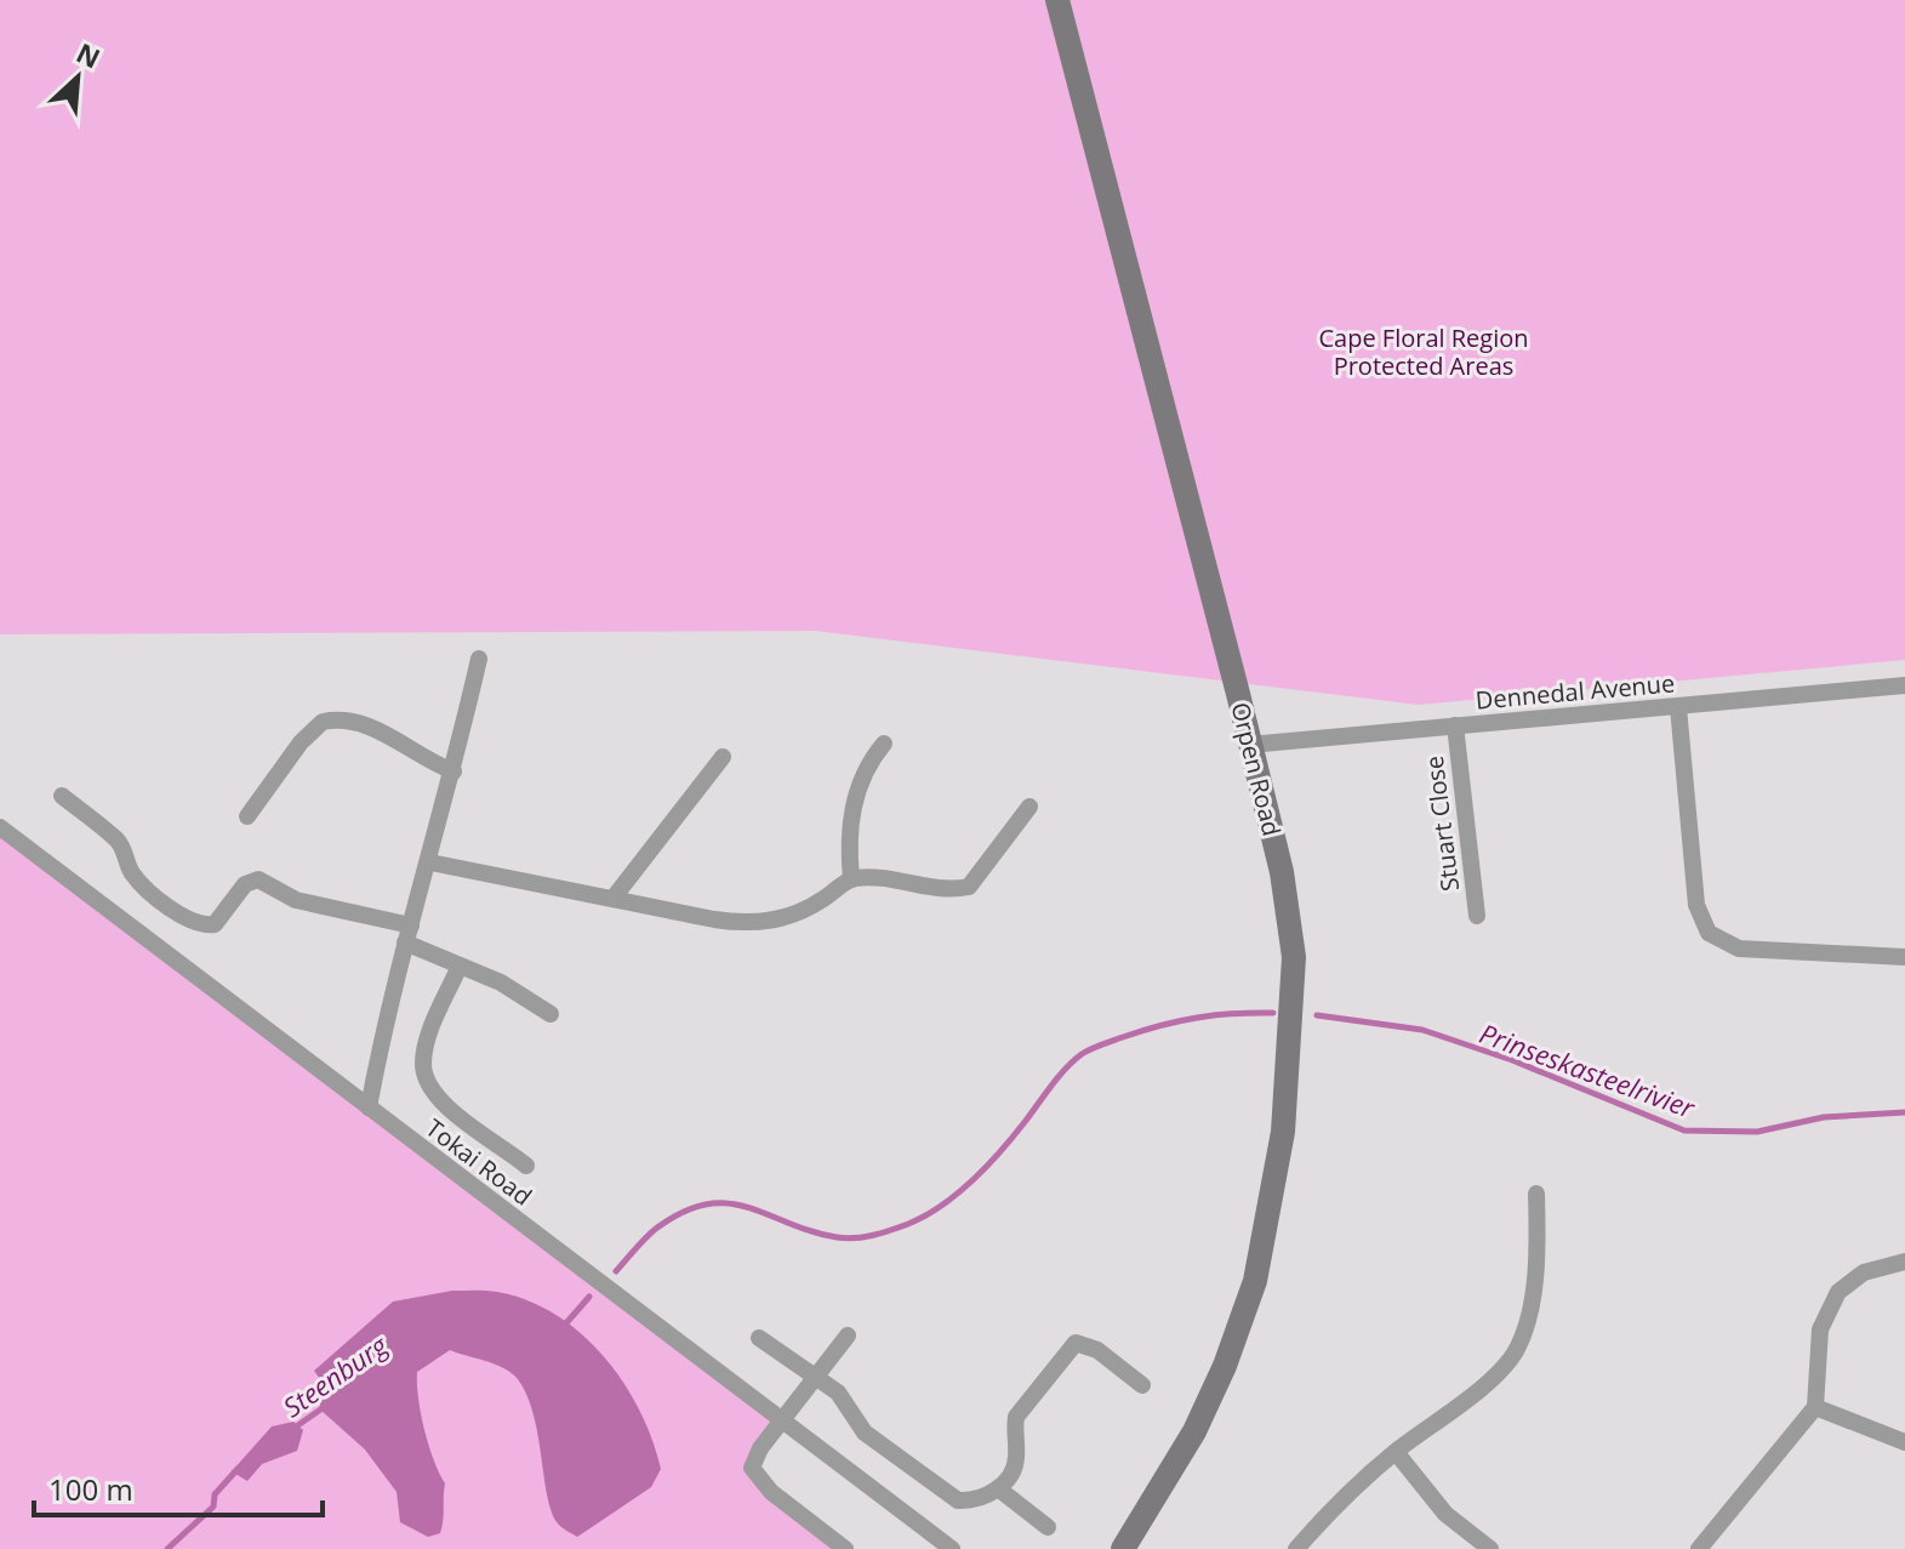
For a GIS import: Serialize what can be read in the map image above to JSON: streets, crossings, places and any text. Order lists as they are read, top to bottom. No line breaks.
{"streets":{"main road":["Orpen Road"],"street":["Dennedal Avenue","Stuart Close","Tokai Road"]},"crossings":[["Dennedal Avenue","Orpen Road"],["Dennedal Avenue","Stuart Close"]],"water":["Prinseskasteelrivier","Steenburg"],"parks":["Cape Floral Region Protected Areas"],"scale_bar":"100 m","north":"top right"}
